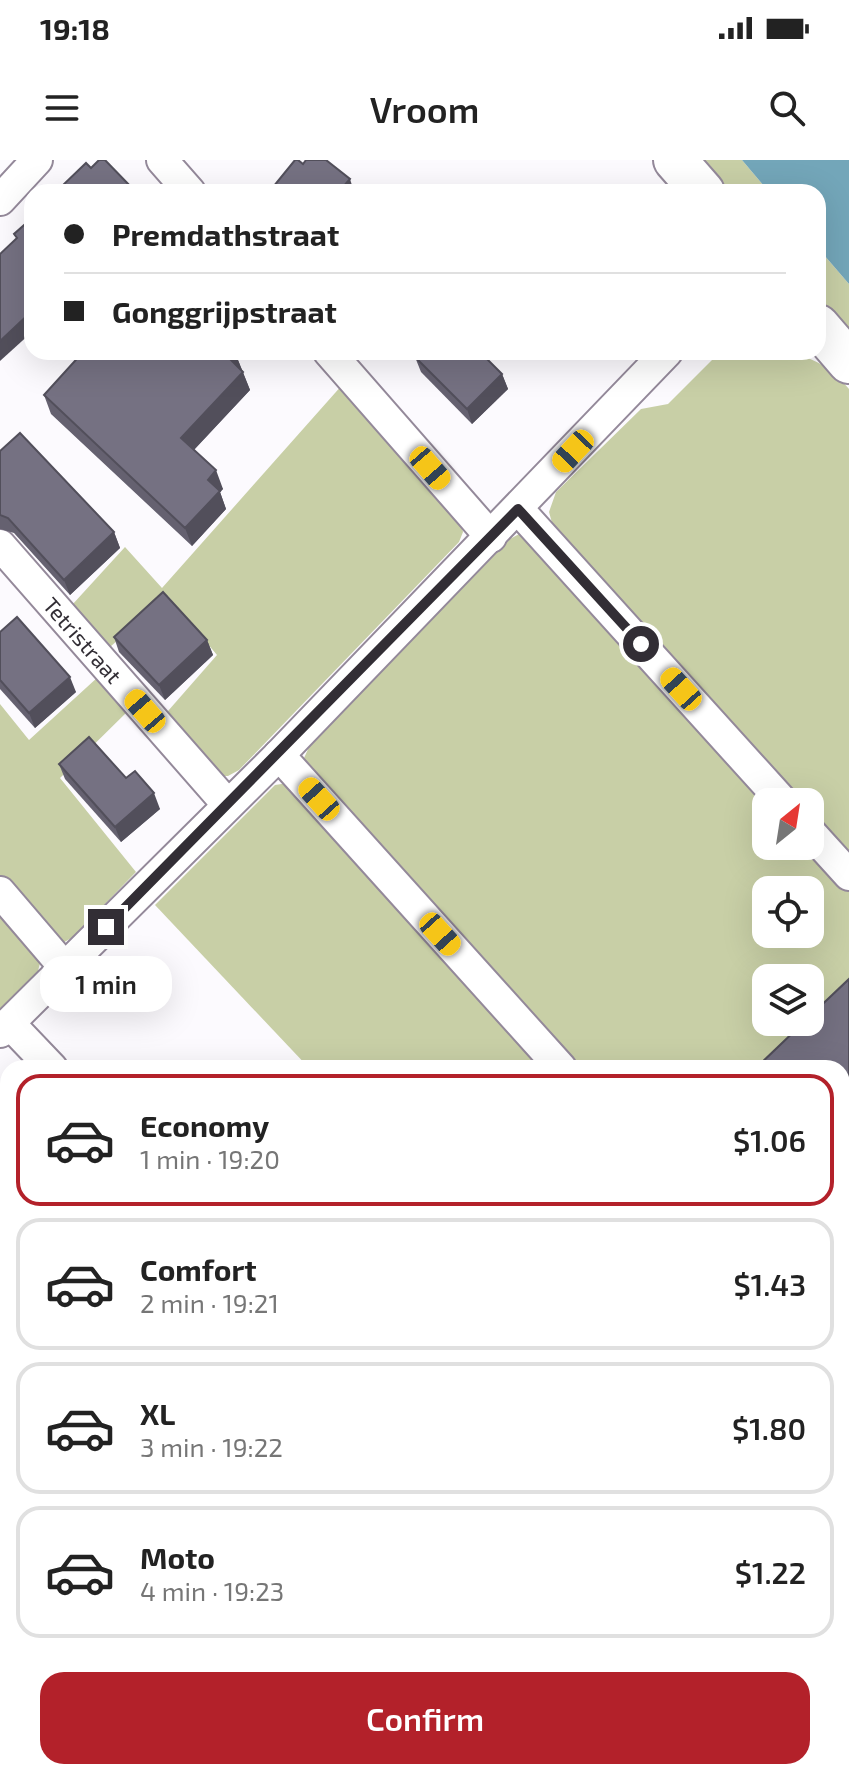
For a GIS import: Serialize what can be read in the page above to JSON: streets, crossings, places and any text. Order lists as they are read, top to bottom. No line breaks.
{"streets":{"street":["Tetristraat"]},"north":"top right","page":{"status":"19:18","header":"Vroom","banner":["Premdathstraat","Gonggrijpstraat"],"bubble":"1 min","list":[{"name":"Economy","note":"1 min · 19:20","value":"$1.06"},{"name":"Comfort","note":"2 min · 19:21","value":"$1.43"},{"name":"XL","note":"3 min · 19:22","value":"$1.80"},{"name":"Moto","note":"4 min · 19:23","value":"$1.22"}],"buttons":"Confirm"}}
